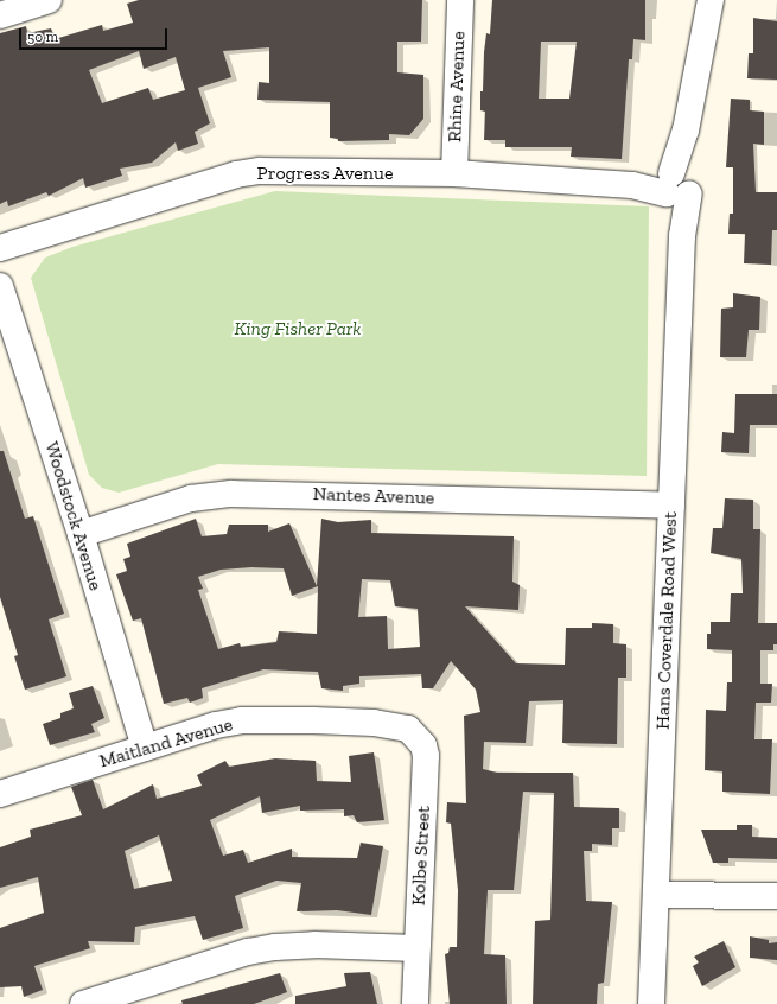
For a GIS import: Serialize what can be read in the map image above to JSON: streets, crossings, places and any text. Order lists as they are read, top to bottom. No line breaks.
{"streets":{"street":["Rhine Avenue","Progress Avenue","Nantes Avenue","Woodstock Avenue","Hans Coverdale Road West","Maitland Avenue","Kolbe Street"]},"crossings":[["Rhine Avenue","Progress Avenue"],["Progress Avenue","Hans Coverdale Road West"],["Nantes Avenue","Woodstock Avenue"],["Nantes Avenue","Hans Coverdale Road West"],["Woodstock Avenue","Maitland Avenue"],["Maitland Avenue","Kolbe Street"]],"parks":["King Fisher Park"],"scale_bar":"50 m"}
